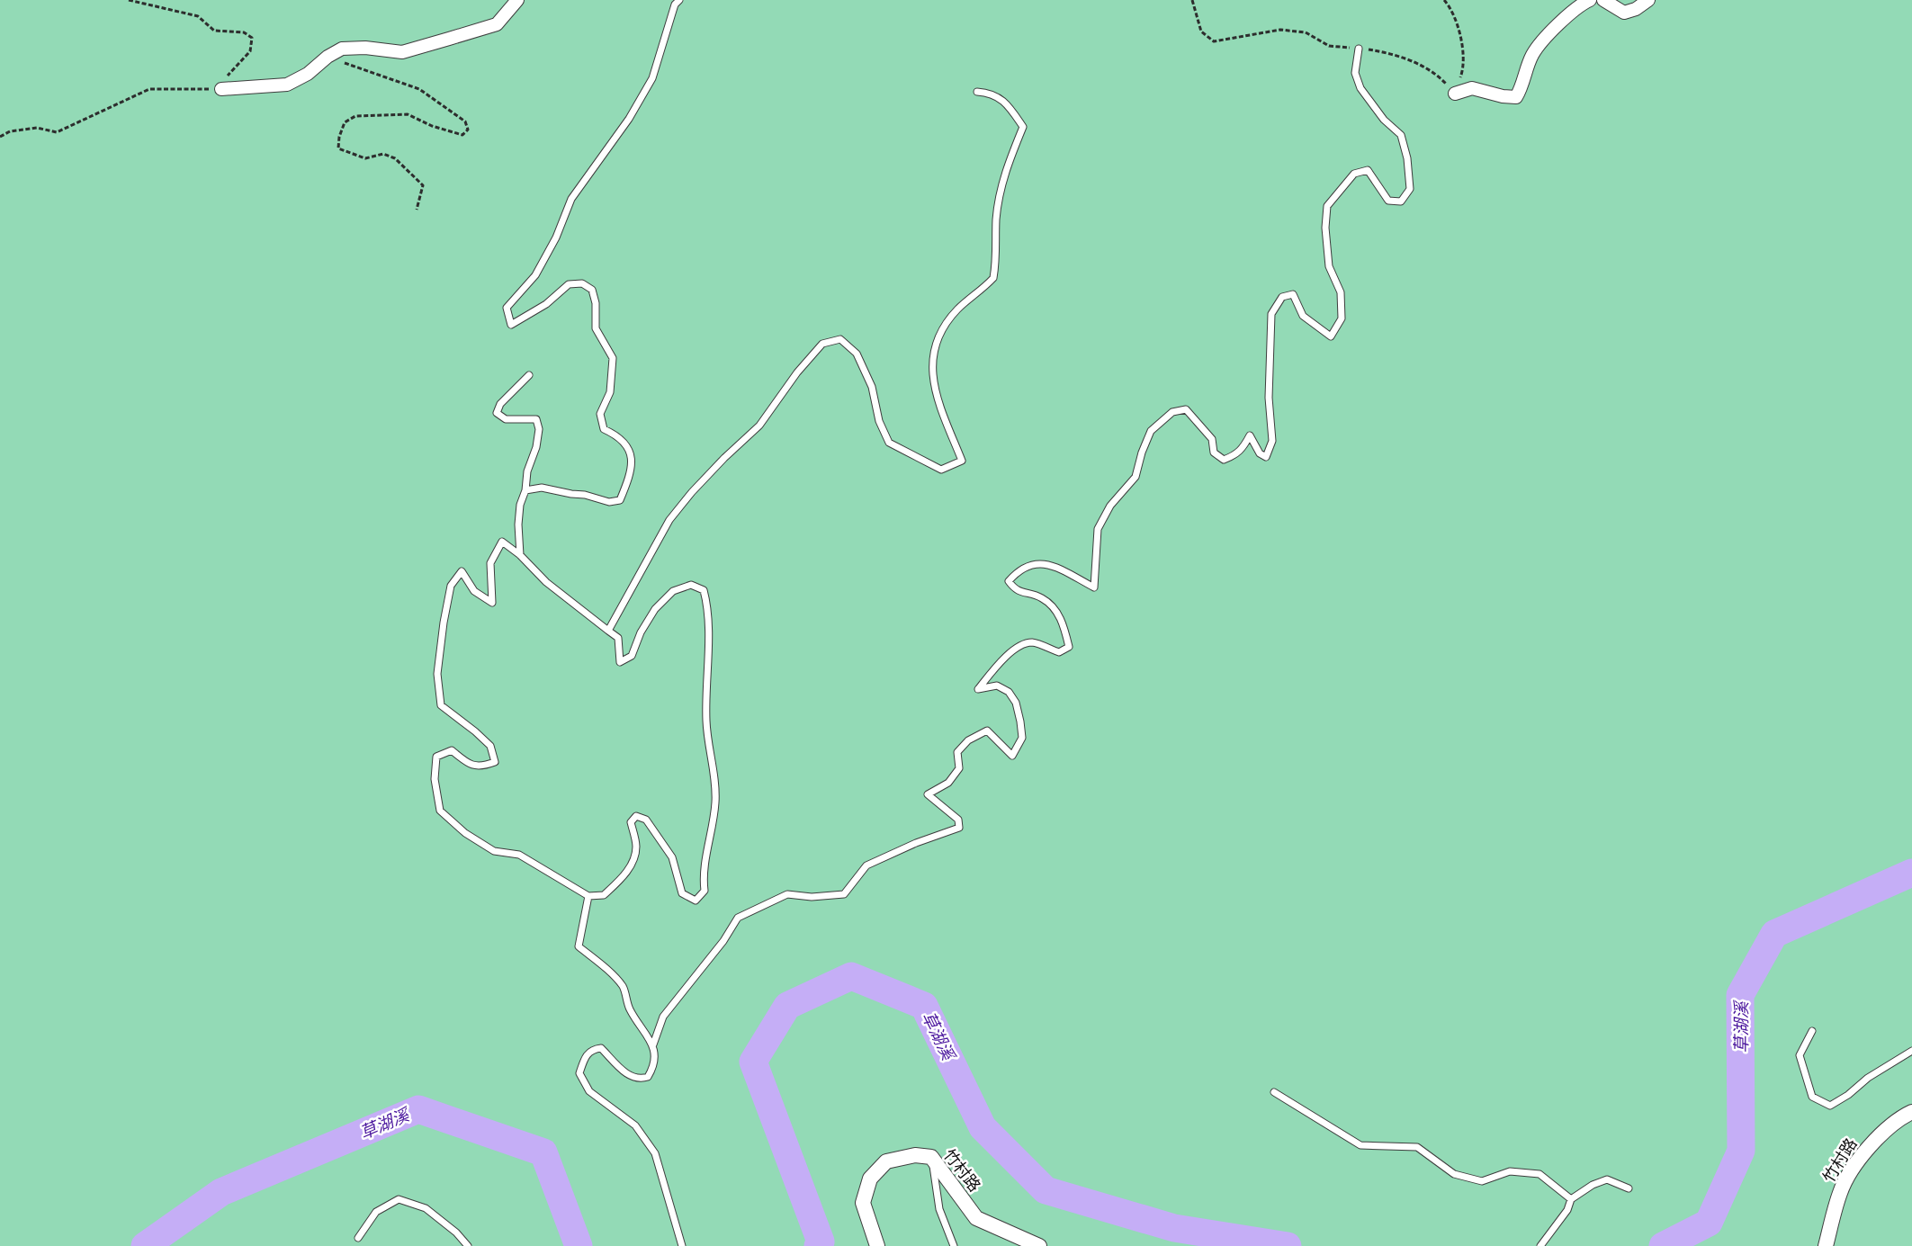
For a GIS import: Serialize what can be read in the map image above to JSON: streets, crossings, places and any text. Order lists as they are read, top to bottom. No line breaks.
{"streets":{"street":["竹村路"]},"water":["草湖溪"]}
